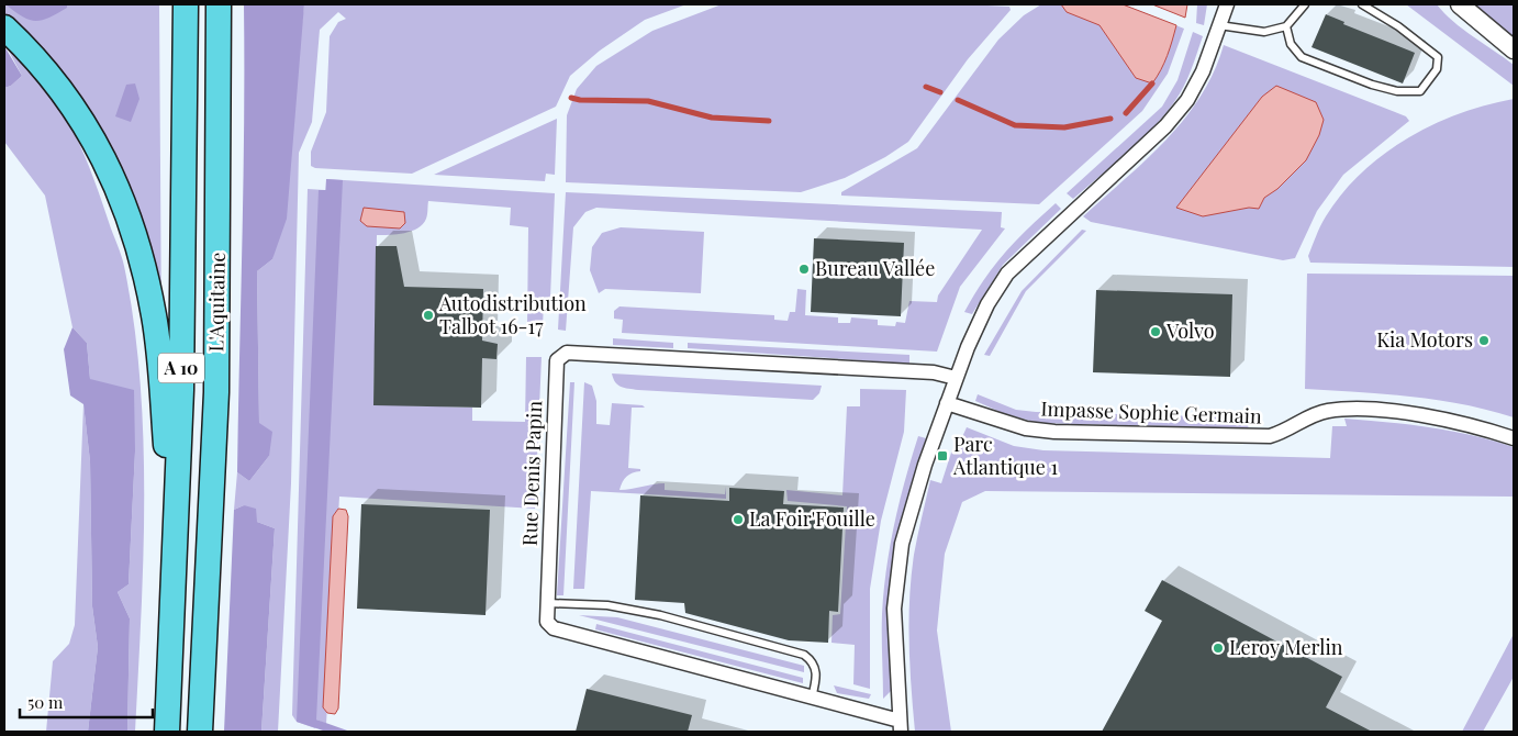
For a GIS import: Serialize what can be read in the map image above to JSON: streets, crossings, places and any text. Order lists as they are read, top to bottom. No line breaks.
{"streets":{"highway":["L'Aquitaine","A 10"],"street":["Impasse Sophie Germain","Rue Denis Papin"]},"places":{"other":["Bureau Vallée","Autodistribution Talbot 16-17","Volvo","Kia Motors","La Foir'Fouille","Leroy Merlin"],"transit":["Parc Atlantique 1"]},"scale_bar":"50 m"}
